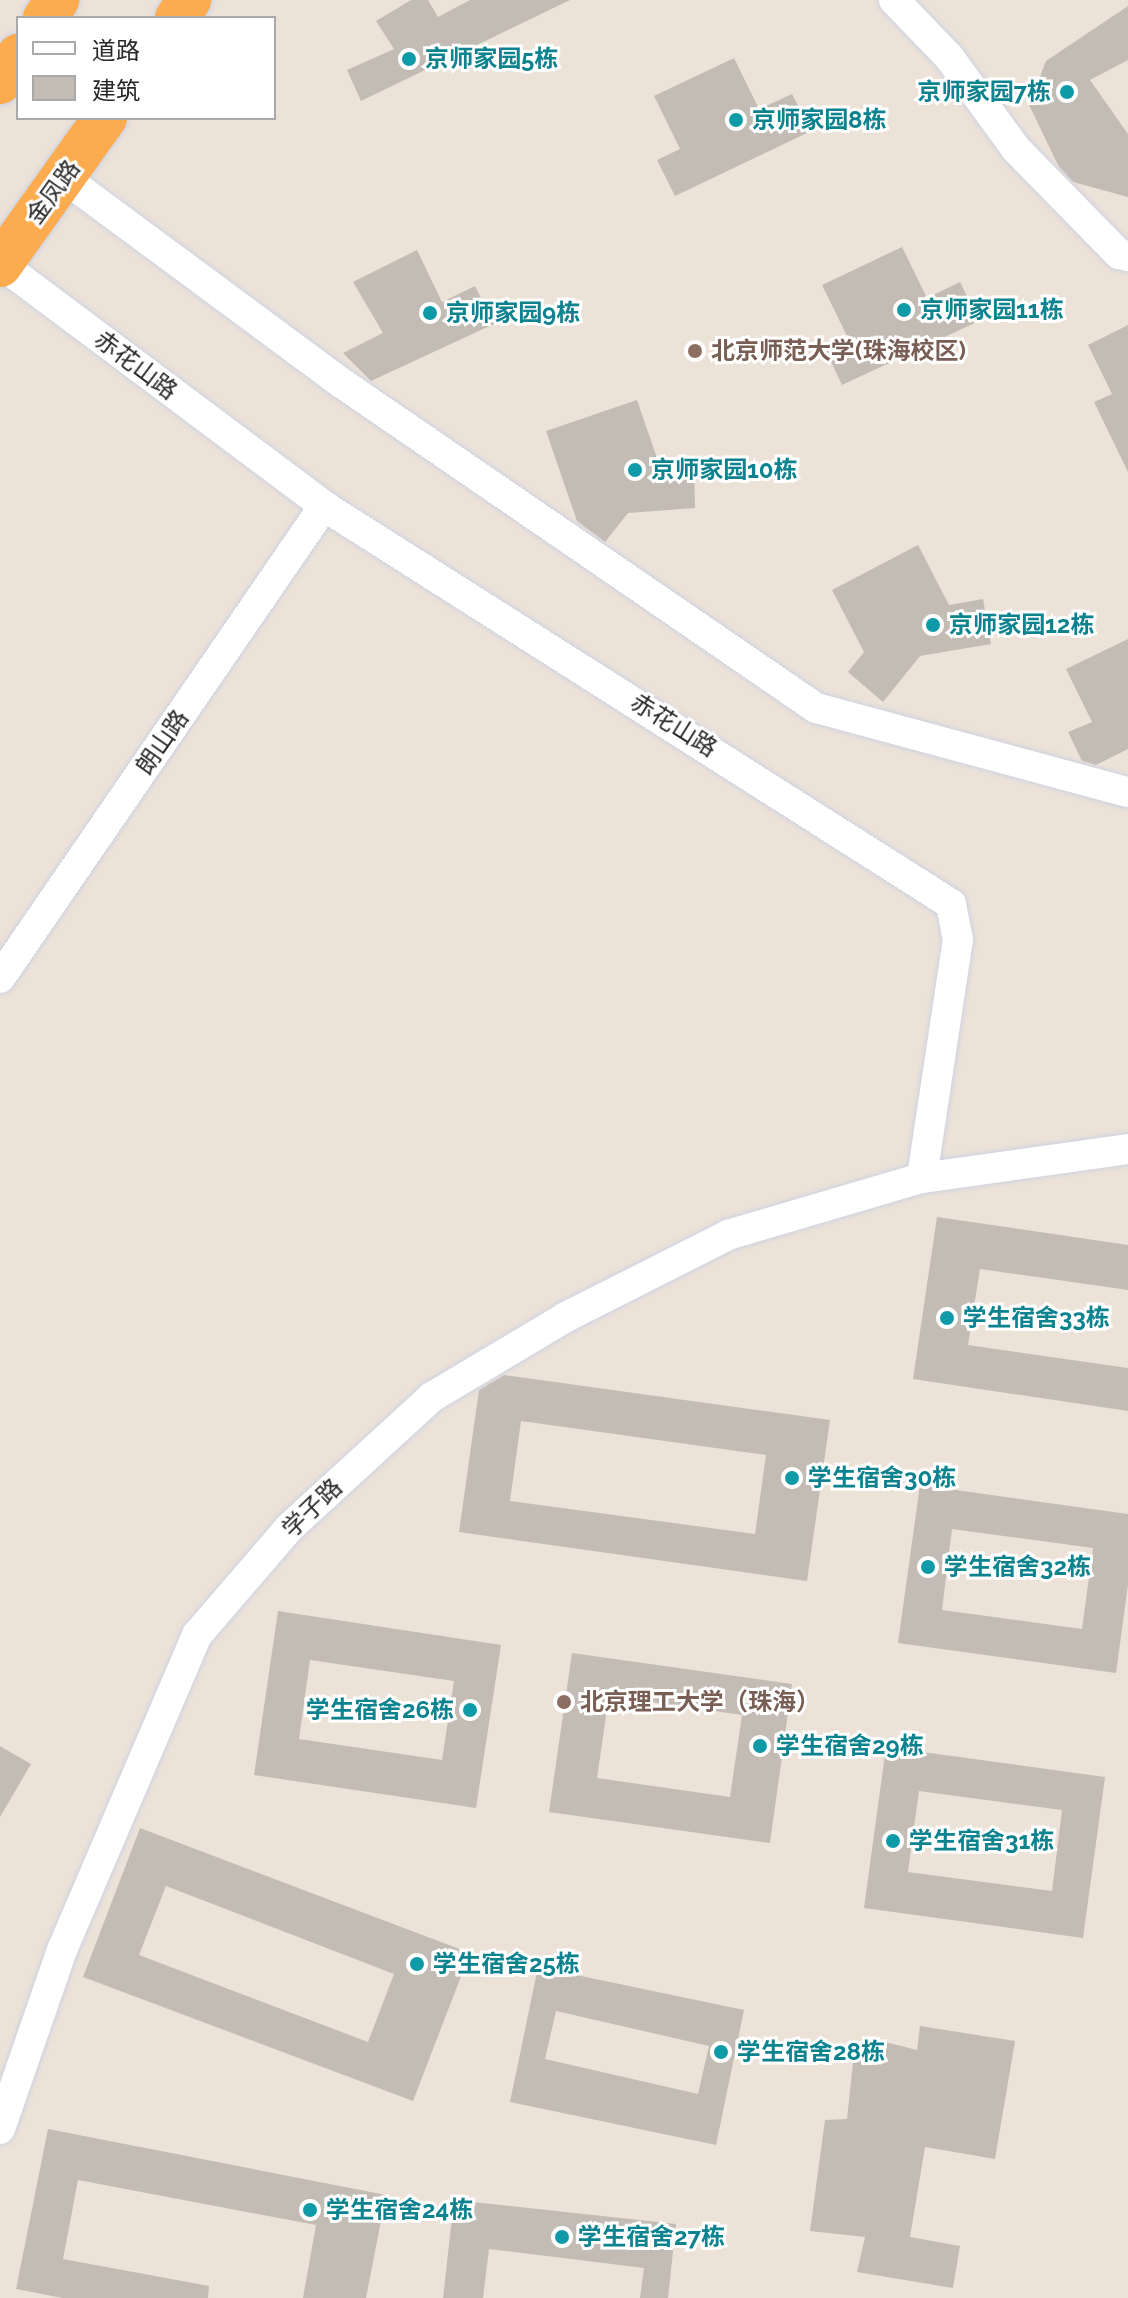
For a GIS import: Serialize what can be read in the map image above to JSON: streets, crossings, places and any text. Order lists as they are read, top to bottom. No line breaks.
{"streets":{"highway":["金凤路"],"street":["赤花山路","朗山路","学子路"]},"crossings":[["金凤路","赤花山路"],["赤花山路","朗山路"],["赤花山路","学子路"]],"places":["京师家园5栋","京师家园7栋","京师家园8栋","京师家园11栋","京师家园9栋","北京师范大学(珠海校区)","京师家园10栋","京师家园12栋","学生宿舍33栋","学生宿舍30栋","学生宿舍32栋","北京理工大学（珠海）","学生宿舍26栋","学生宿舍29栋","学生宿舍31栋","学生宿舍25栋","学生宿舍28栋","学生宿舍24栋","学生宿舍27栋"],"legend":["道路","建筑"]}
